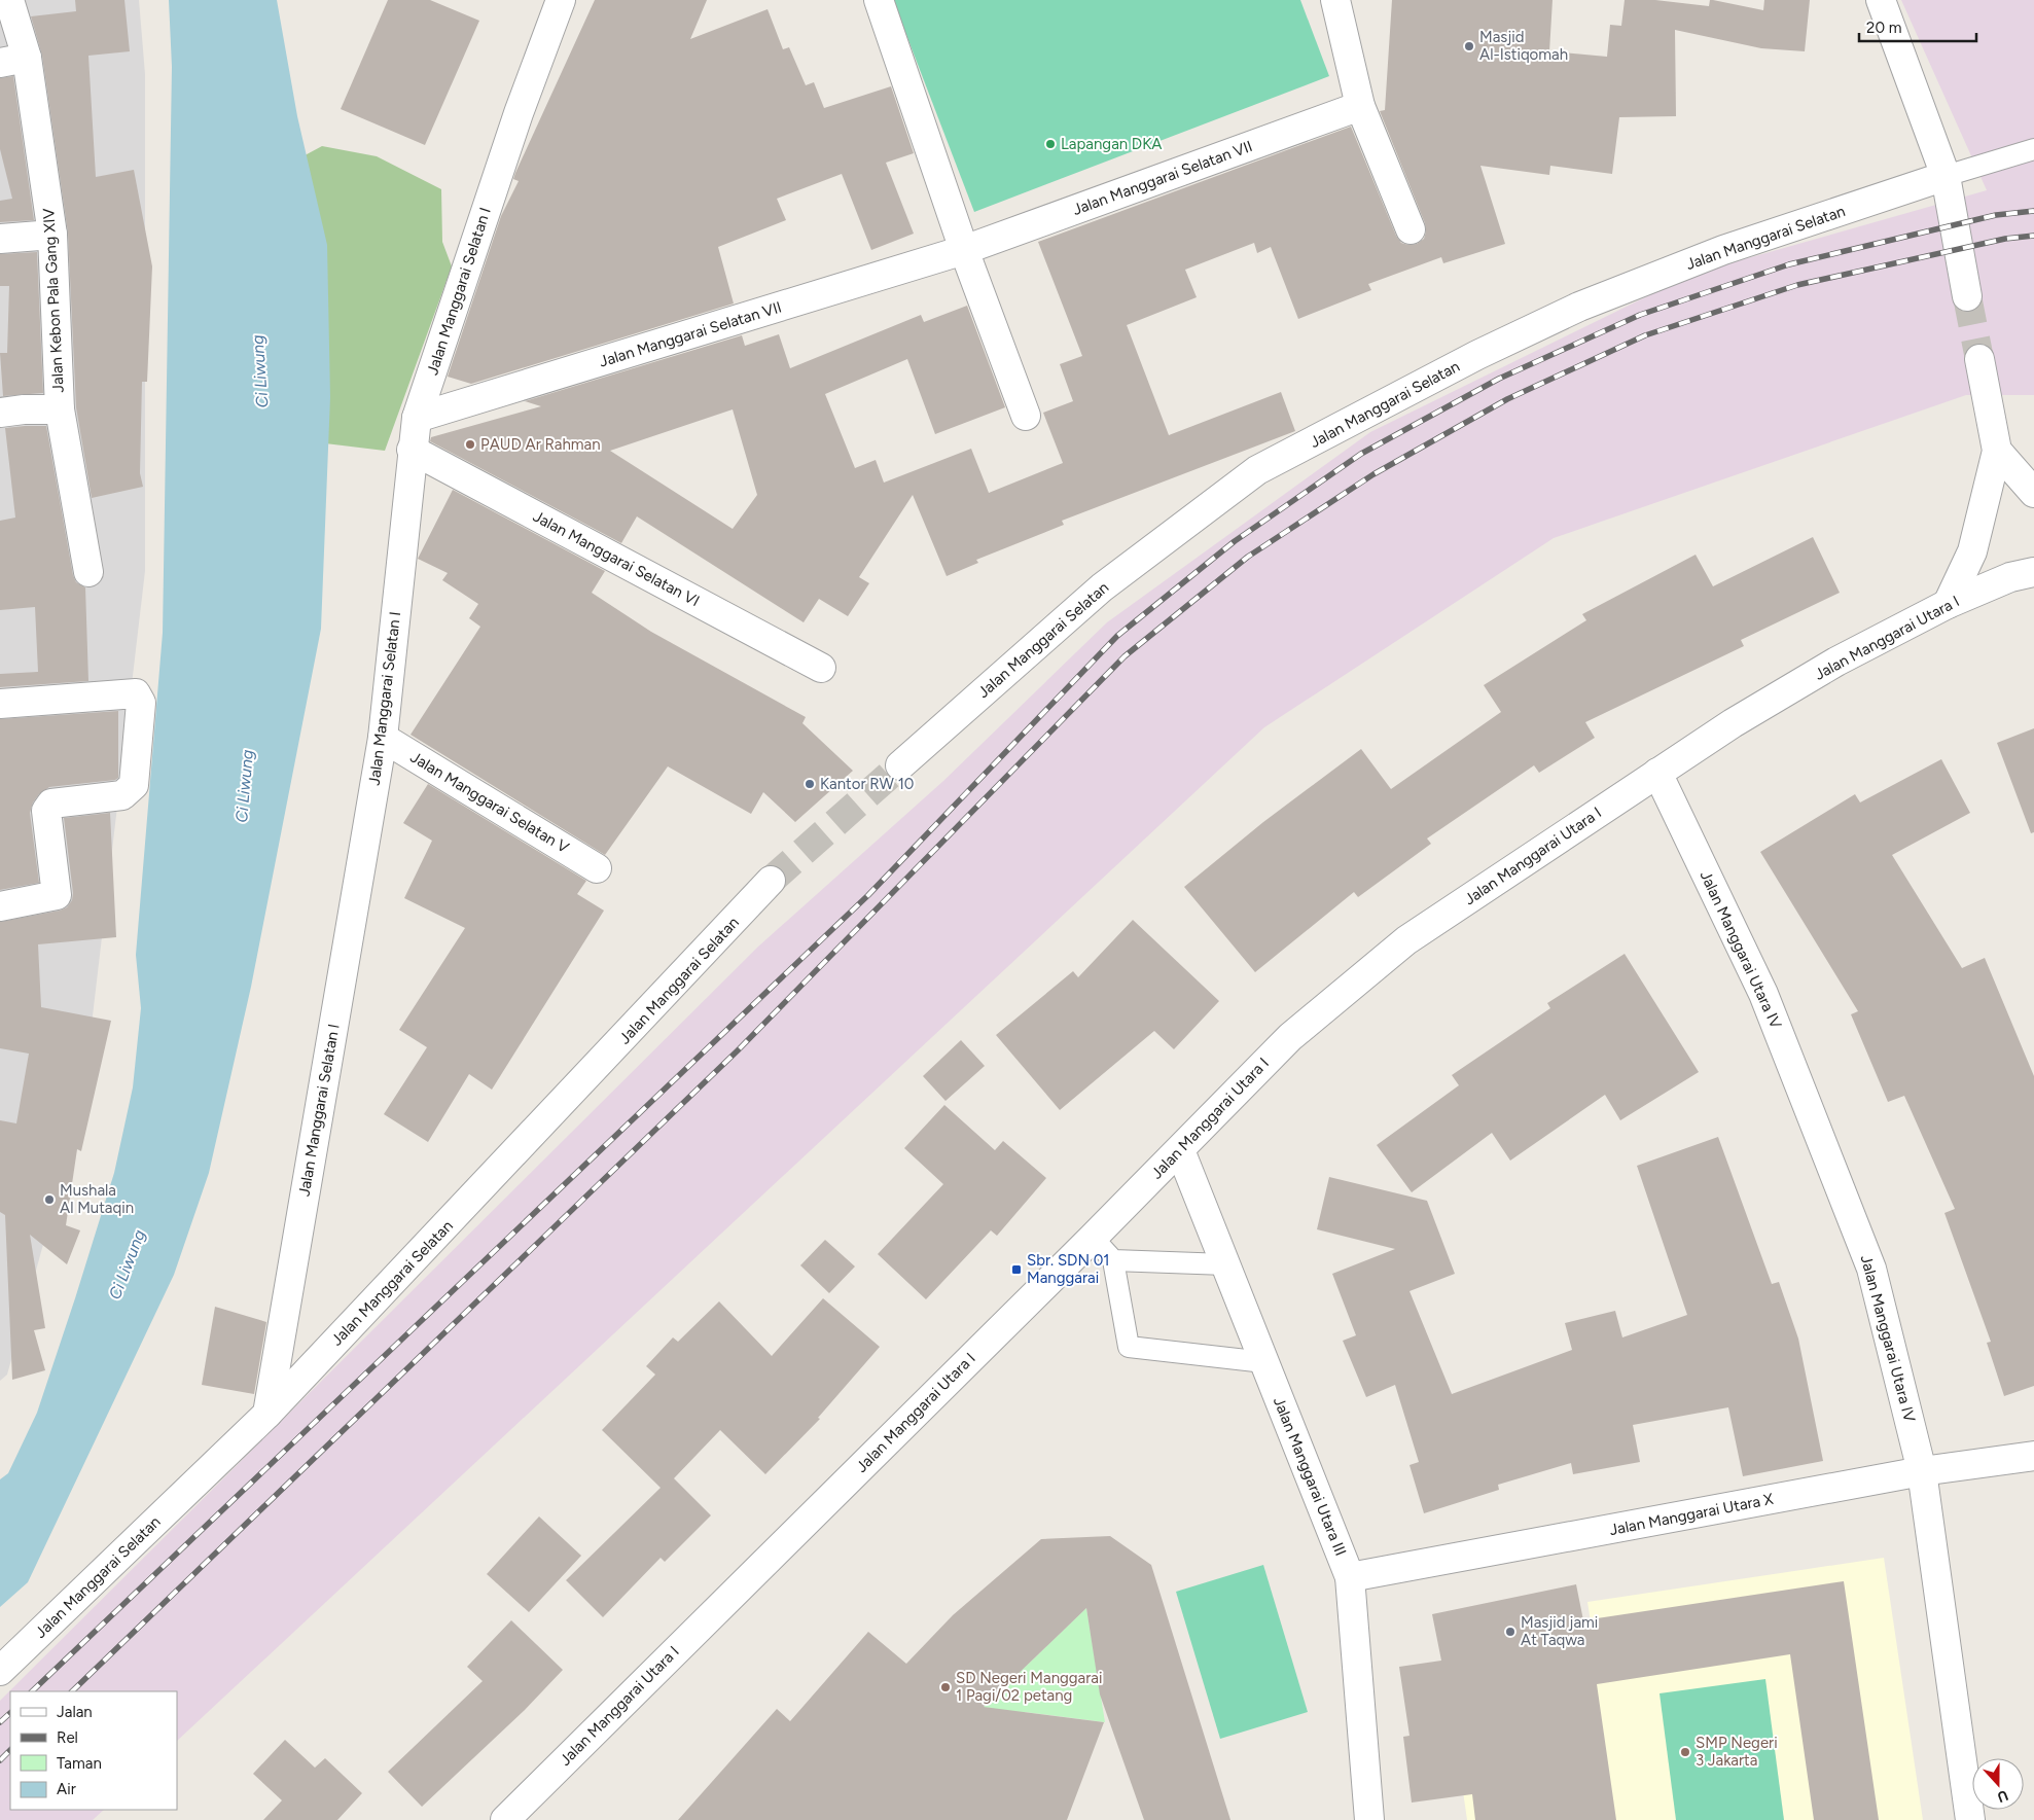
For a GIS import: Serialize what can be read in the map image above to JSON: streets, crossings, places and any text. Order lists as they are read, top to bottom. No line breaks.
{"streets":{"street":["Jalan Manggarai Selatan VII","Jalan Manggarai Selatan","Jalan Manggarai Selatan I","Jalan Kebon Pala Gang XIV","Jalan Manggarai Selatan VI","Jalan Manggarai Utara I","Jalan Manggarai Selatan V","Jalan Manggarai Utara IV","Jalan Manggarai Utara III","Jalan Manggarai Utara X"]},"crossings":[["Jalan Manggarai Selatan VII","Jalan Manggarai Selatan I"],["Jalan Manggarai Selatan","Jalan Manggarai Selatan I"],["Jalan Manggarai Selatan I","Jalan Manggarai Selatan VI"],["Jalan Manggarai Selatan I","Jalan Manggarai Selatan V"],["Jalan Manggarai Utara I","Jalan Manggarai Utara IV"],["Jalan Manggarai Utara I","Jalan Manggarai Utara III"],["Jalan Manggarai Utara IV","Jalan Manggarai Utara X"],["Jalan Manggarai Utara III","Jalan Manggarai Utara X"]],"water":["Ci Liwung"],"places":{"other":["Masjid Al-Istiqomah","Lapangan DKA","PAUD Ar Rahman","Kantor RW 10","Mushala Al Mutaqin","Masjid jami At Taqwa","SD Negeri Manggarai 1 Pagi/02 petang","SMP Negeri 3 Jakarta"],"transit":["Sbr. SDN 01 Manggarai"]},"legend":["Jalan","Rel","Taman","Air"],"scale_bar":"20 m","north":"bottom"}
